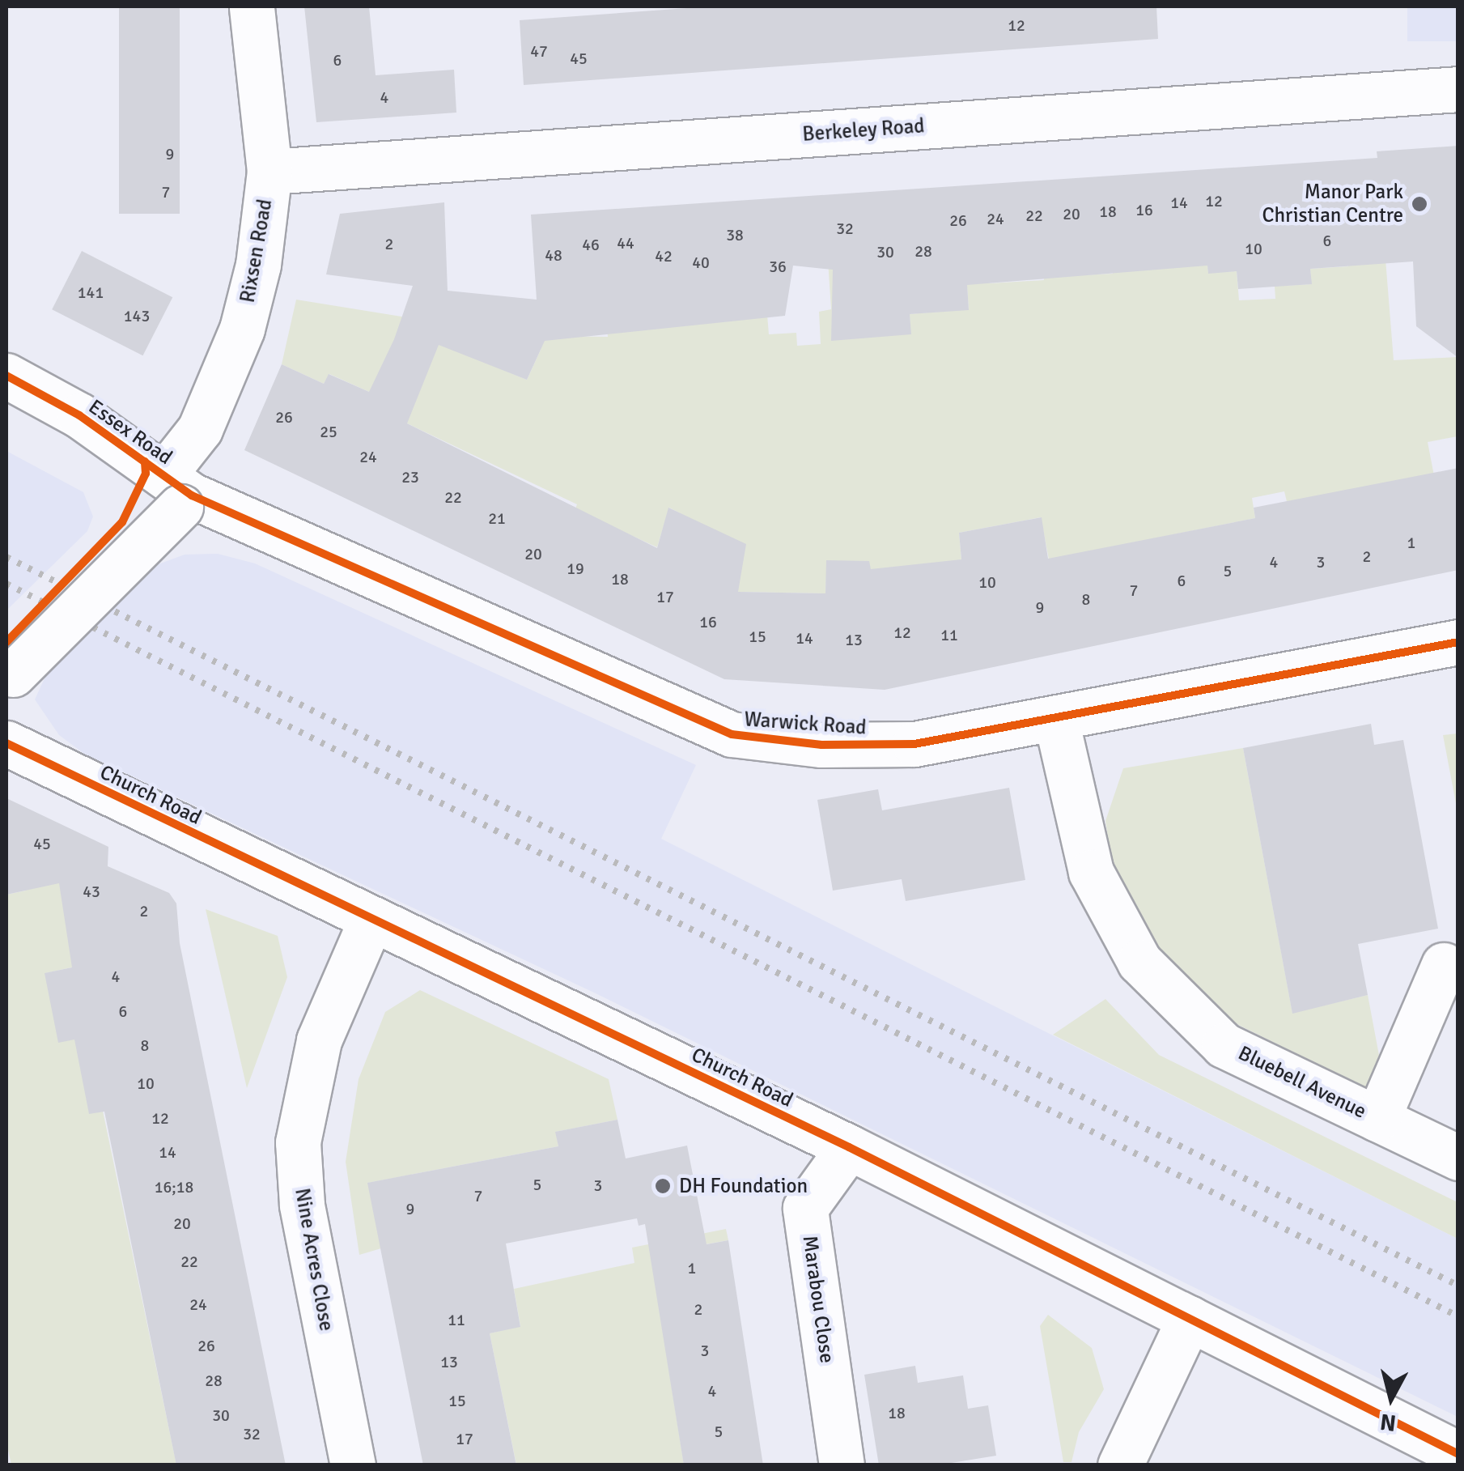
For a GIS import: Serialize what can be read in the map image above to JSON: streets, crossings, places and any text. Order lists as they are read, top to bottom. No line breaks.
{"streets":{"street":["Berkeley Road","Rixsen Road","Essex Road","Warwick Road","Church Road","Bluebell Avenue","Nine Acres Close","Marabou Close"]},"crossings":[["Berkeley Road","Rixsen Road"],["Rixsen Road","Essex Road"],["Rixsen Road","Warwick Road"],["Essex Road","Warwick Road"],["Warwick Road","Bluebell Avenue"],["Church Road","Nine Acres Close"],["Church Road","Marabou Close"]],"places":["Manor Park Christian Centre","DH Foundation"],"house_numbers":["12","47","45","6","4","9","7","12","14","16","18","20","22","24","26","32","38","6","44","2","46","10","28","30","48","42","40","36","141","143","26","25","24","23","22","21","1","20","2","4","3","19","5","18","6","10","7","17","8","9","16","12","11","15","14","13","45","43","2","4","6","8","10","12","14","5","3","16;18","7","9","20","22","1","24","2","11","26","3","13","28","4","15","18","30","5","32","17"],"north":"bottom"}
